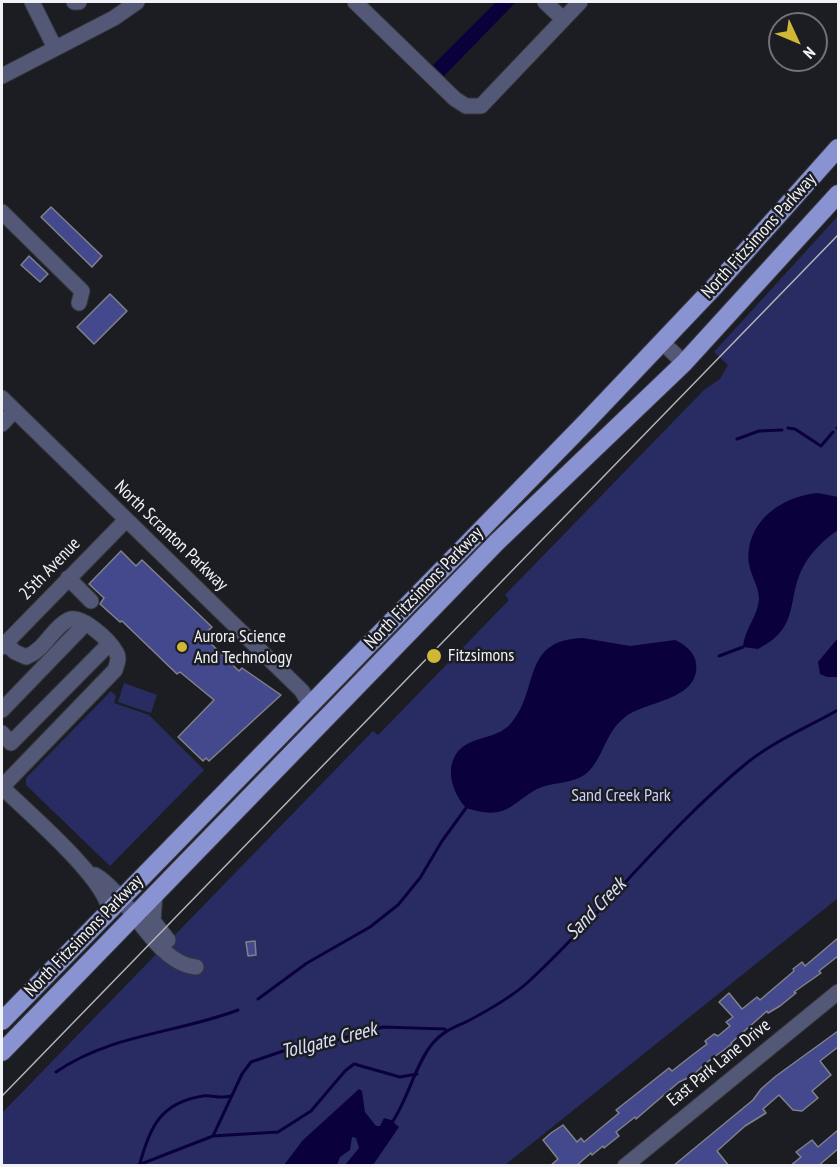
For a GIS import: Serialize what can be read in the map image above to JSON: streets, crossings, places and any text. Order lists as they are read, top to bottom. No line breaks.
{"streets":{"main road":["North Fitzsimons Parkway"],"street":["North Scranton Parkway","25th Avenue","East Park Lane Drive"]},"crossings":[["North Fitzsimons Parkway","North Scranton Parkway"],["North Scranton Parkway","25th Avenue"]],"water":["Sand Creek","Tollgate Creek"],"parks":["Sand Creek Park"],"places":["Aurora Science And Technology","Fitzsimons"],"north":"bottom right"}
